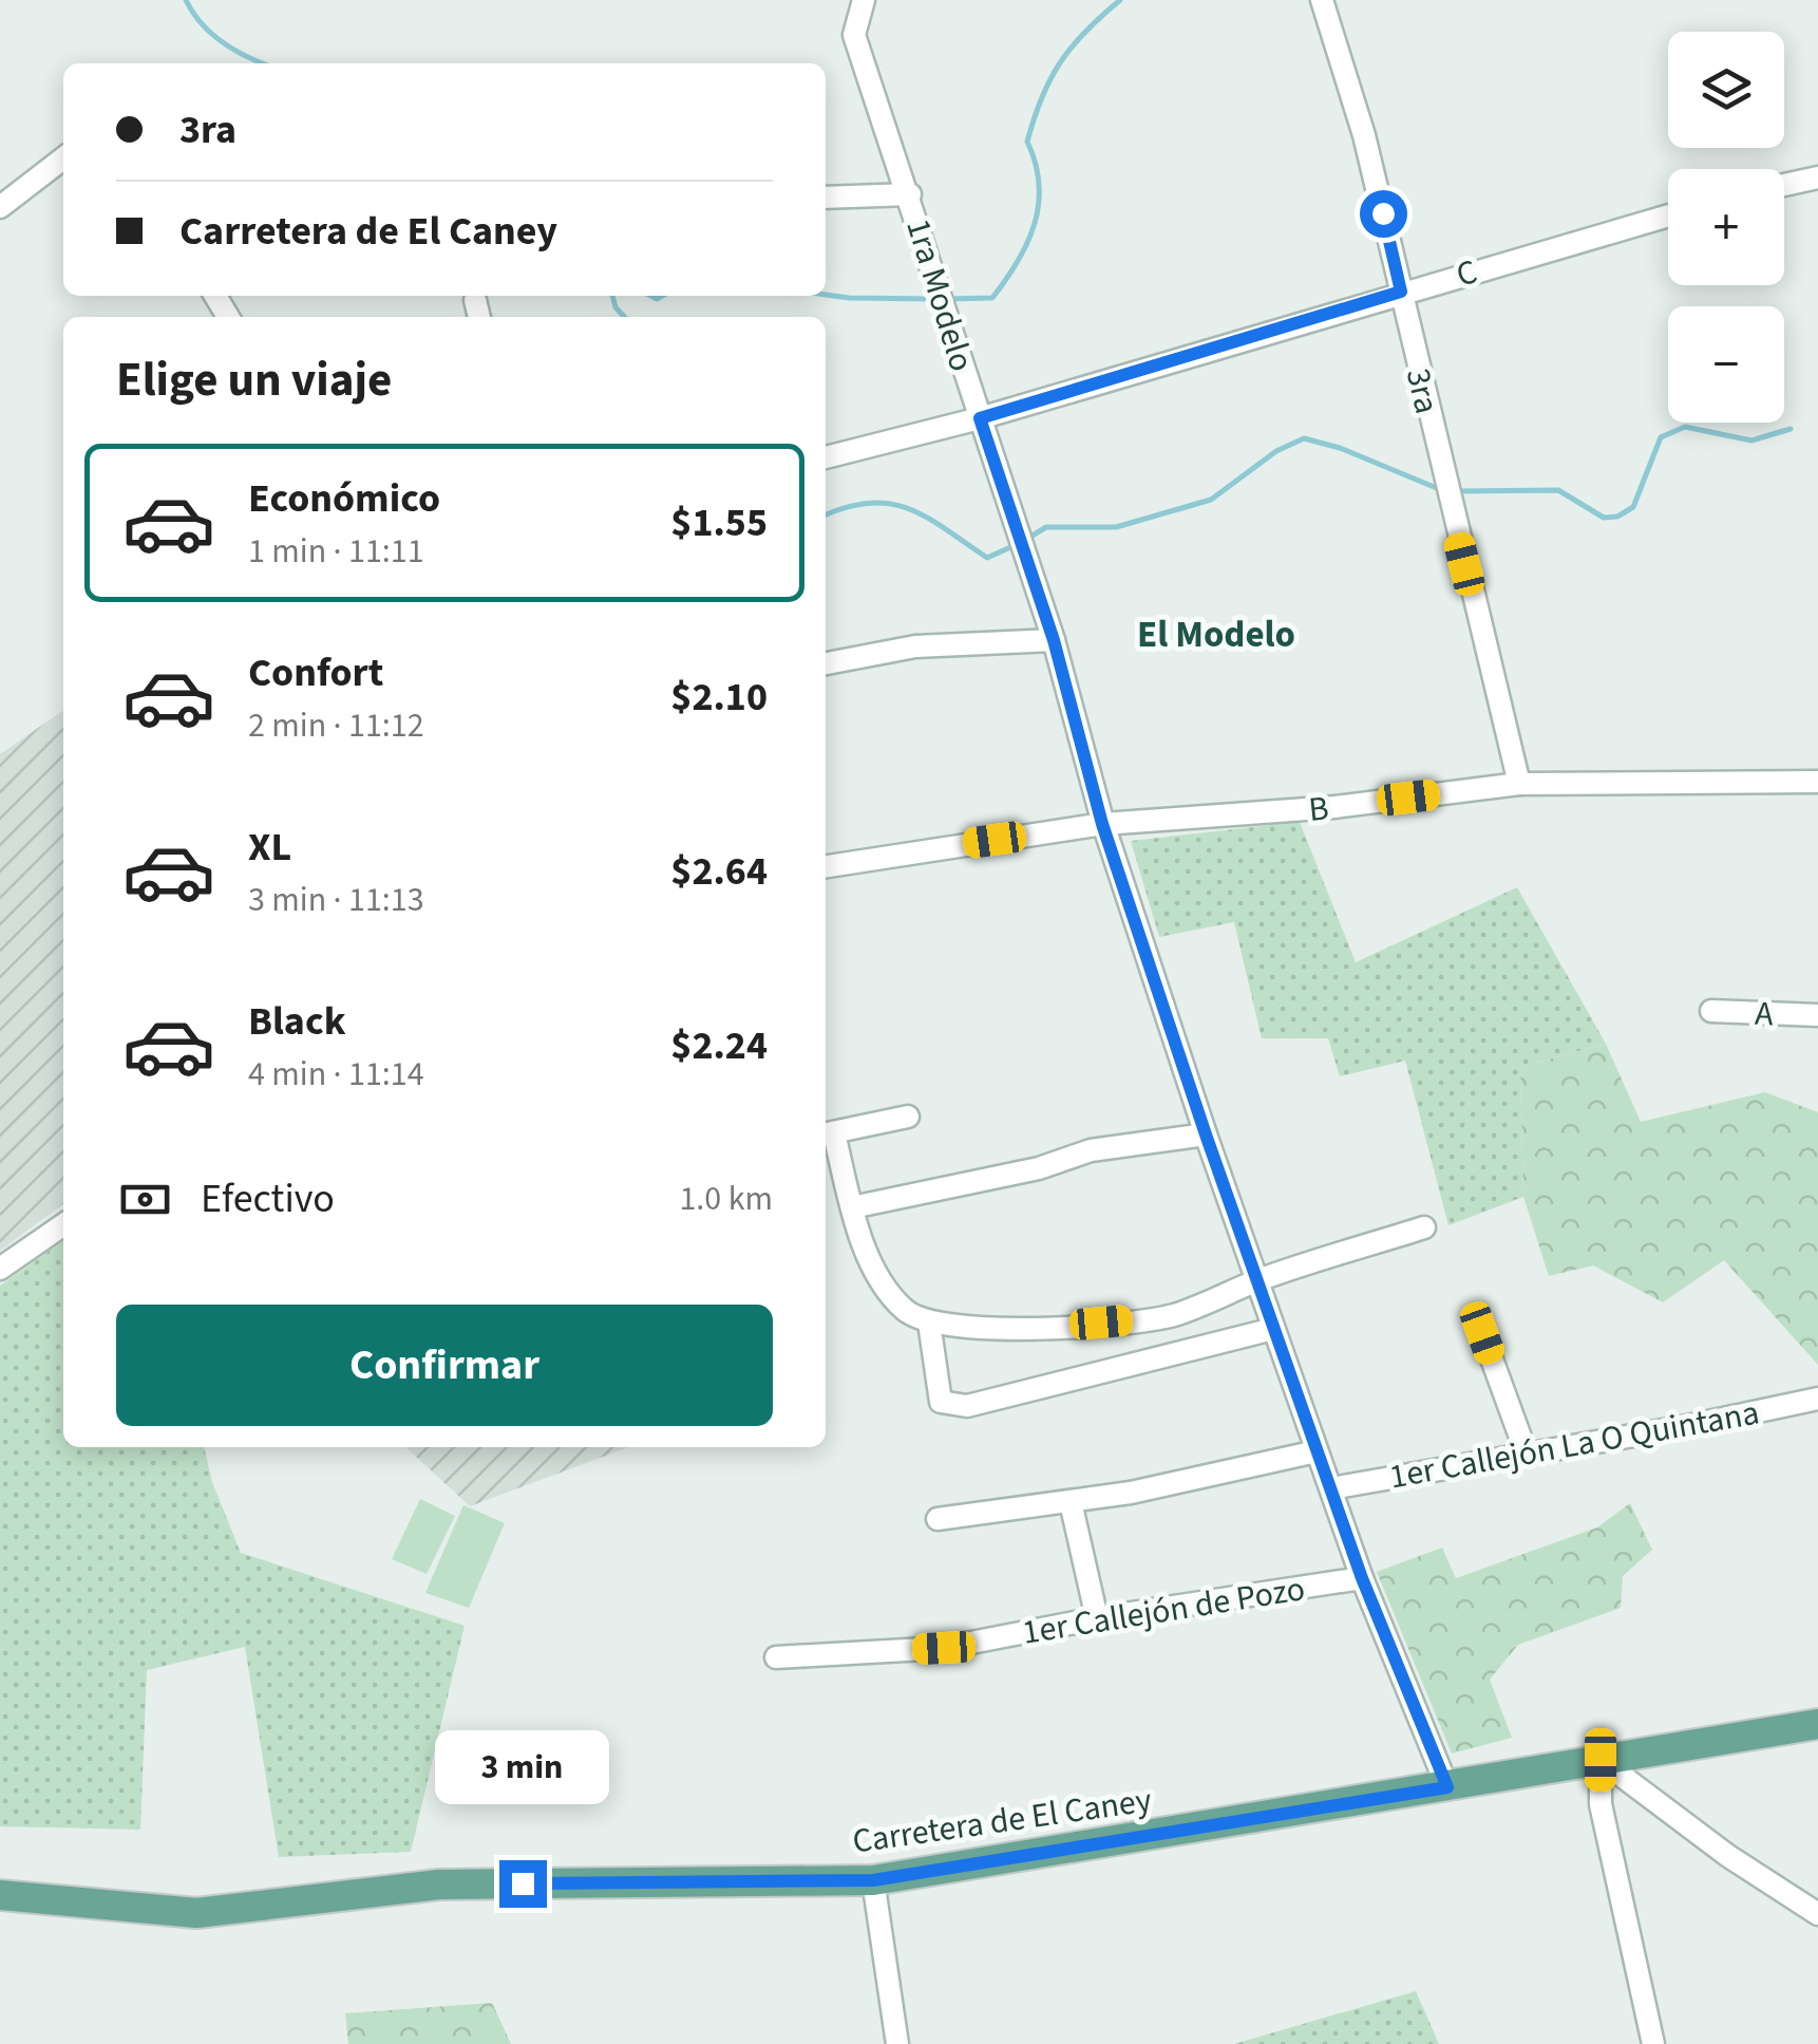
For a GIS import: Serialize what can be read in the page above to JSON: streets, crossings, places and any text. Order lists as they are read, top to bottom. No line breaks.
{"streets":{"main road":["Carretera de El Caney"],"street":["C","1ra Modelo","3ra","B","A","1er Callejón La O Quintana","1er Callejón de Pozo"]},"crossings":[["C","1ra Modelo"],["C","3ra"],["1ra Modelo","B"],["1ra Modelo","1er Callejón La O Quintana"],["1ra Modelo","1er Callejón de Pozo"],["1ra Modelo","Carretera de El Caney"],["3ra","B"]],"districts":["El Modelo"],"page":{"map_buttons":["+","−"],"banner":["3ra","Carretera de El Caney"],"heading":"Elige un viaje","list":[{"name":"Económico","note":"1 min · 11:11","value":"$1.55"},{"name":"Confort","note":"2 min · 11:12","value":"$2.10"},{"name":"XL","note":"3 min · 11:13","value":"$2.64"},{"name":"Black","note":"4 min · 11:14","value":"$2.24"}],"pay":["Efectivo","1.0 km"],"buttons":"Confirmar","bubble":"3 min"}}
